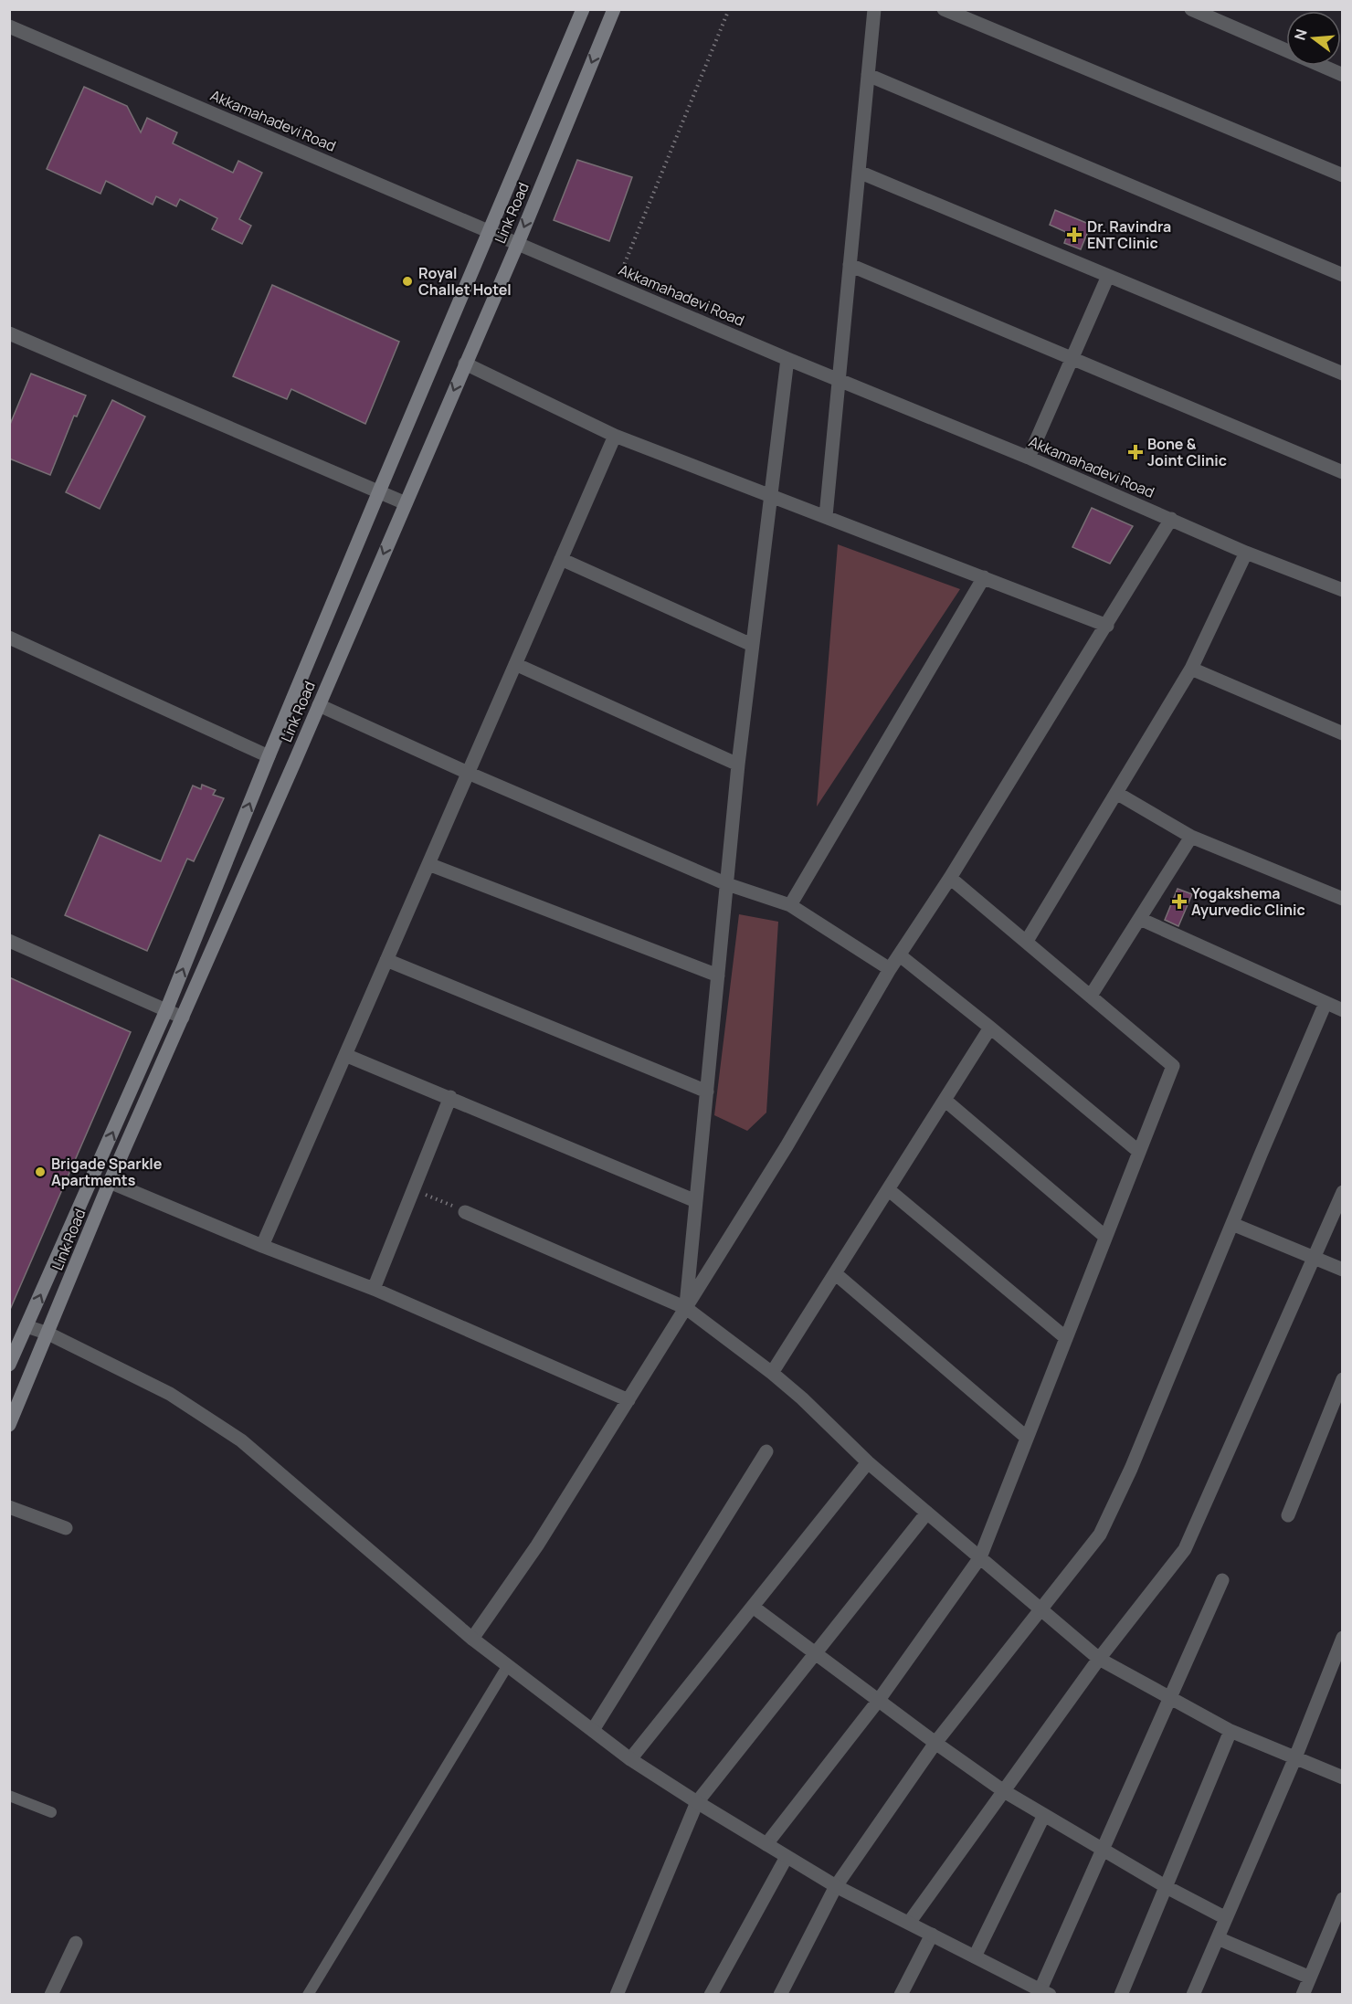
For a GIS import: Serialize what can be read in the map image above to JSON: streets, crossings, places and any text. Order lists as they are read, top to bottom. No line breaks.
{"streets":{"main road":["Link Road"],"street":["Akkamahadevi Road"]},"crossings":[["Akkamahadevi Road","Link Road"]],"places":{"health":["Dr. Ravindra ENT Clinic","Bone & Joint Clinic","Yogakshema Ayurvedic Clinic"],"other":["Royal Challet Hotel","Brigade Sparkle Apartments"]},"north":"left"}
